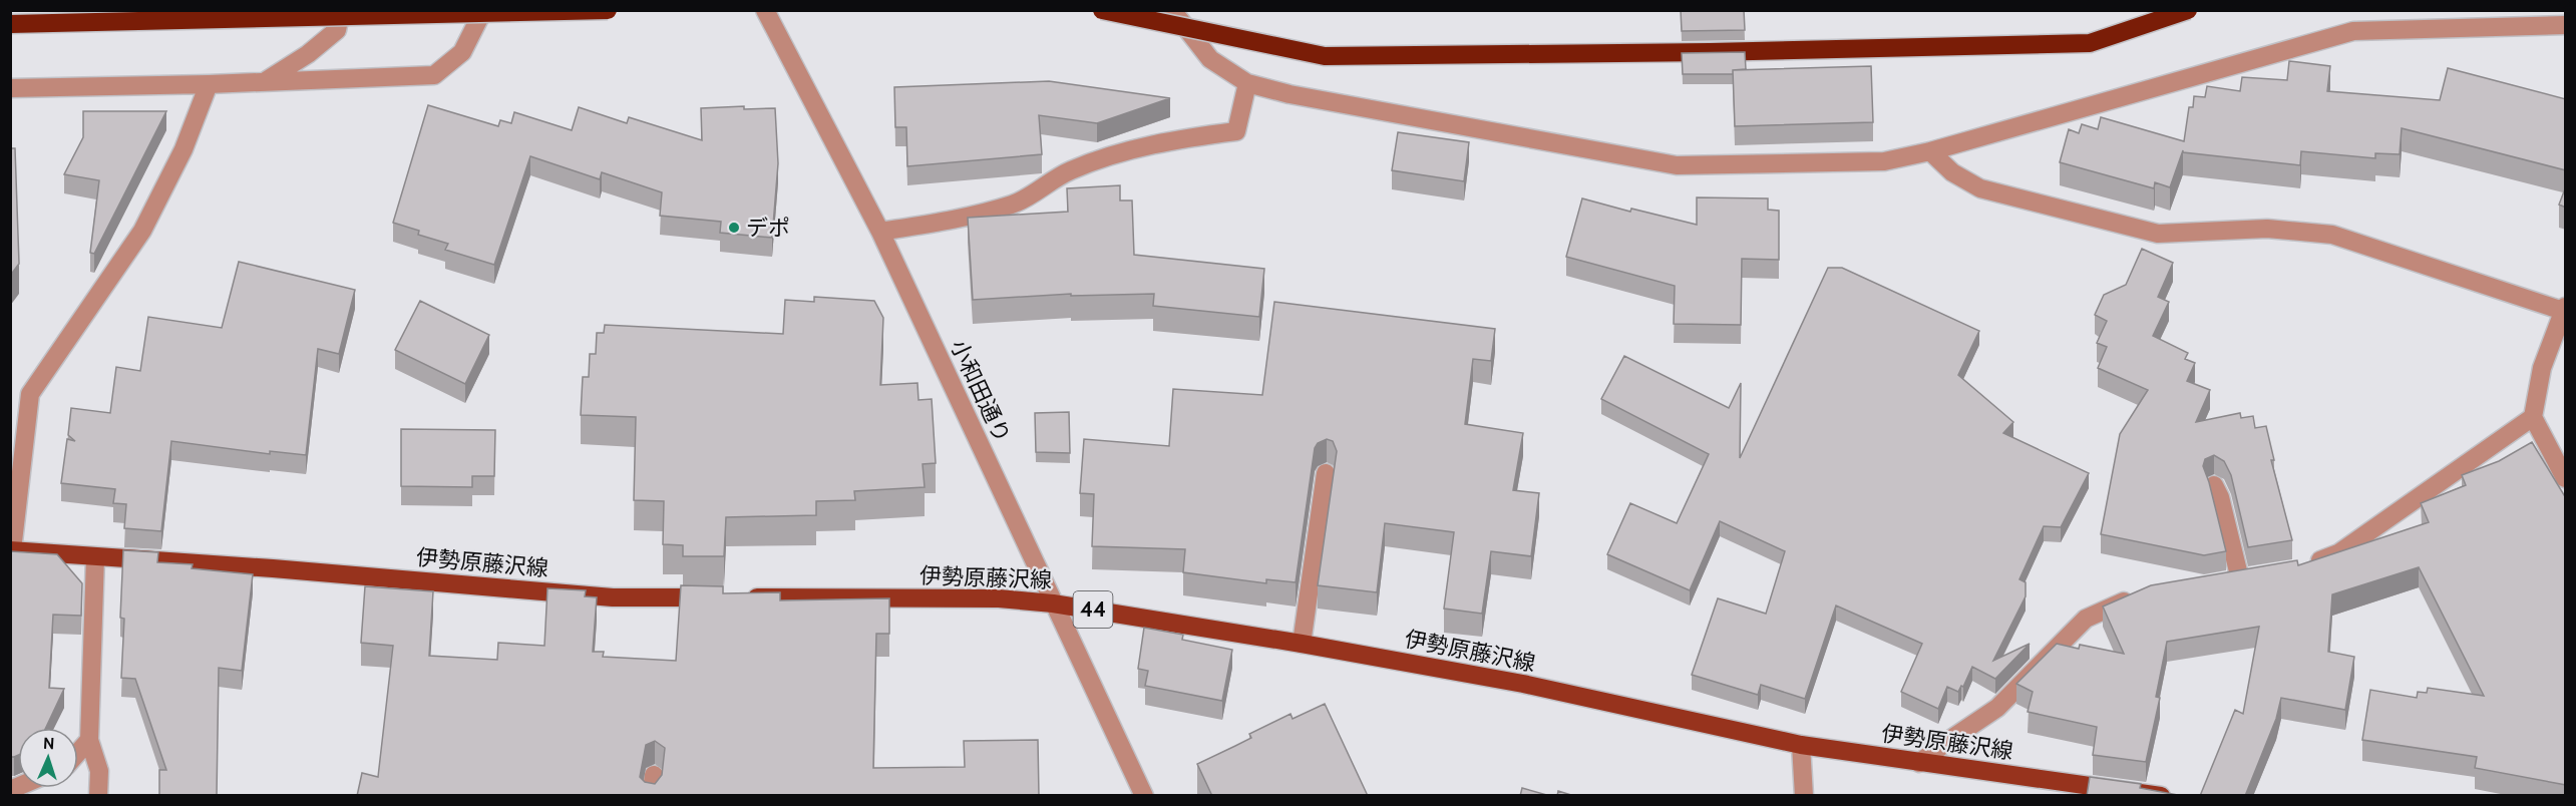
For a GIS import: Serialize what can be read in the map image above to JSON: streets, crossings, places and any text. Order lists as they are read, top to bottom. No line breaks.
{"streets":{"main road":["伊勢原藤沢線","44"],"street":["小和田通り"]},"crossings":[["小和田通り","伊勢原藤沢線"]],"places":["デポ"],"north":"top"}
